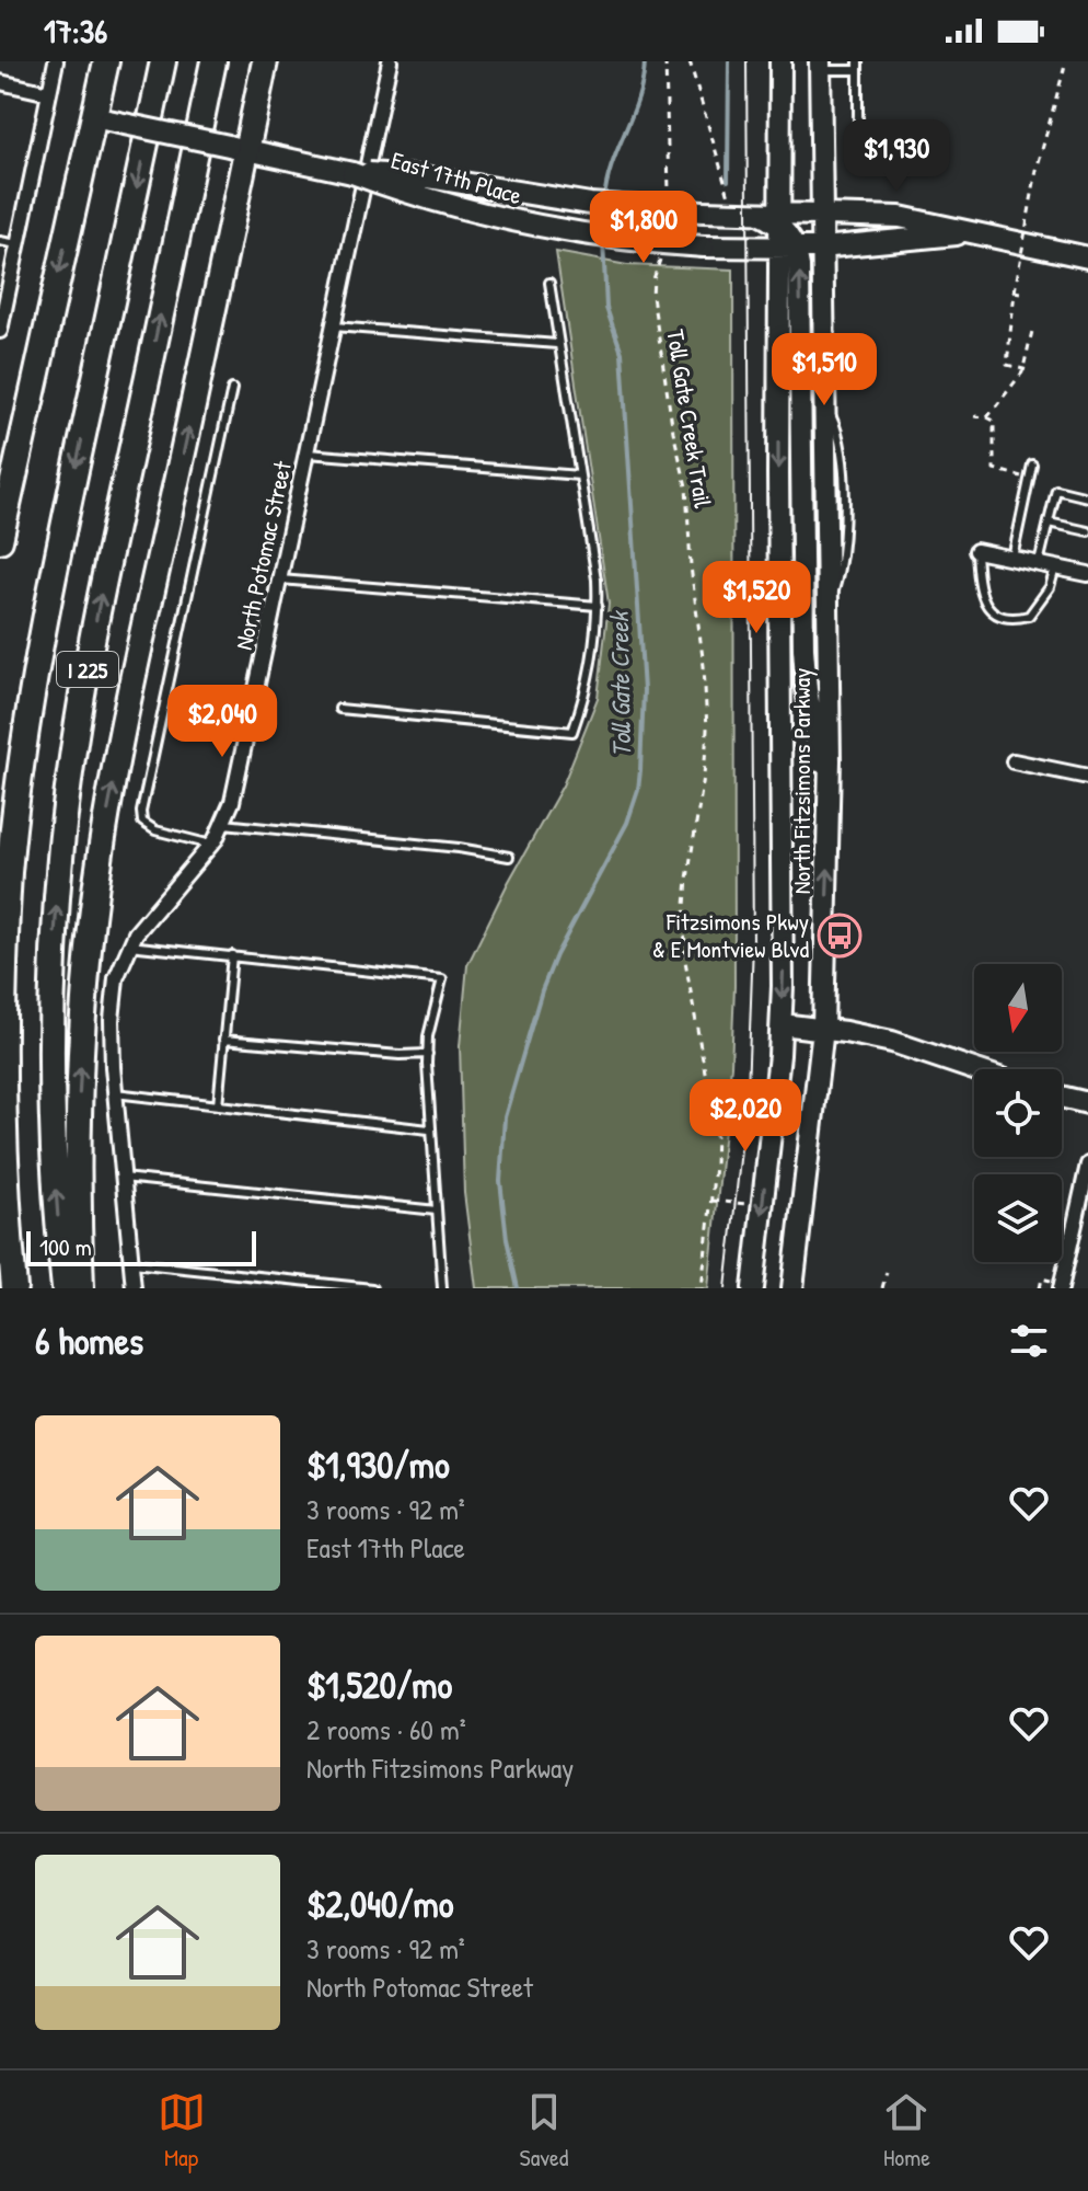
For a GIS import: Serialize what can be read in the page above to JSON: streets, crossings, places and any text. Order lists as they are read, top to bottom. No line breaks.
{"streets":{"highway":["I 225"],"main road":["East 17th Place","North Fitzsimons Parkway"],"street":["North Potomac Street"],"path":["Toll Gate Creek Trail"]},"crossings":[["East 17th Place","North Fitzsimons Parkway"]],"water":["Toll Gate Creek"],"places":{"bus stop":["Fitzsimons Pkwy & E Montview Blvd"]},"scale_bar":"100 m","north":"bottom","page":{"status":"17:36","price":["$1,930","$1,800","$1,510","$1,520","$2,040","$2,020"],"scale":"100 m","heading":"6 homes","list":[{"name":"$1,930/mo","note":"3 rooms · 92 m² · East 17th Place"},{"name":"$1,520/mo","note":"2 rooms · 60 m² · North Fitzsimons Parkway"},{"name":"$2,040/mo","note":"3 rooms · 92 m² · North Potomac Street"}],"tabs":["Map","Saved","Home"]}}
